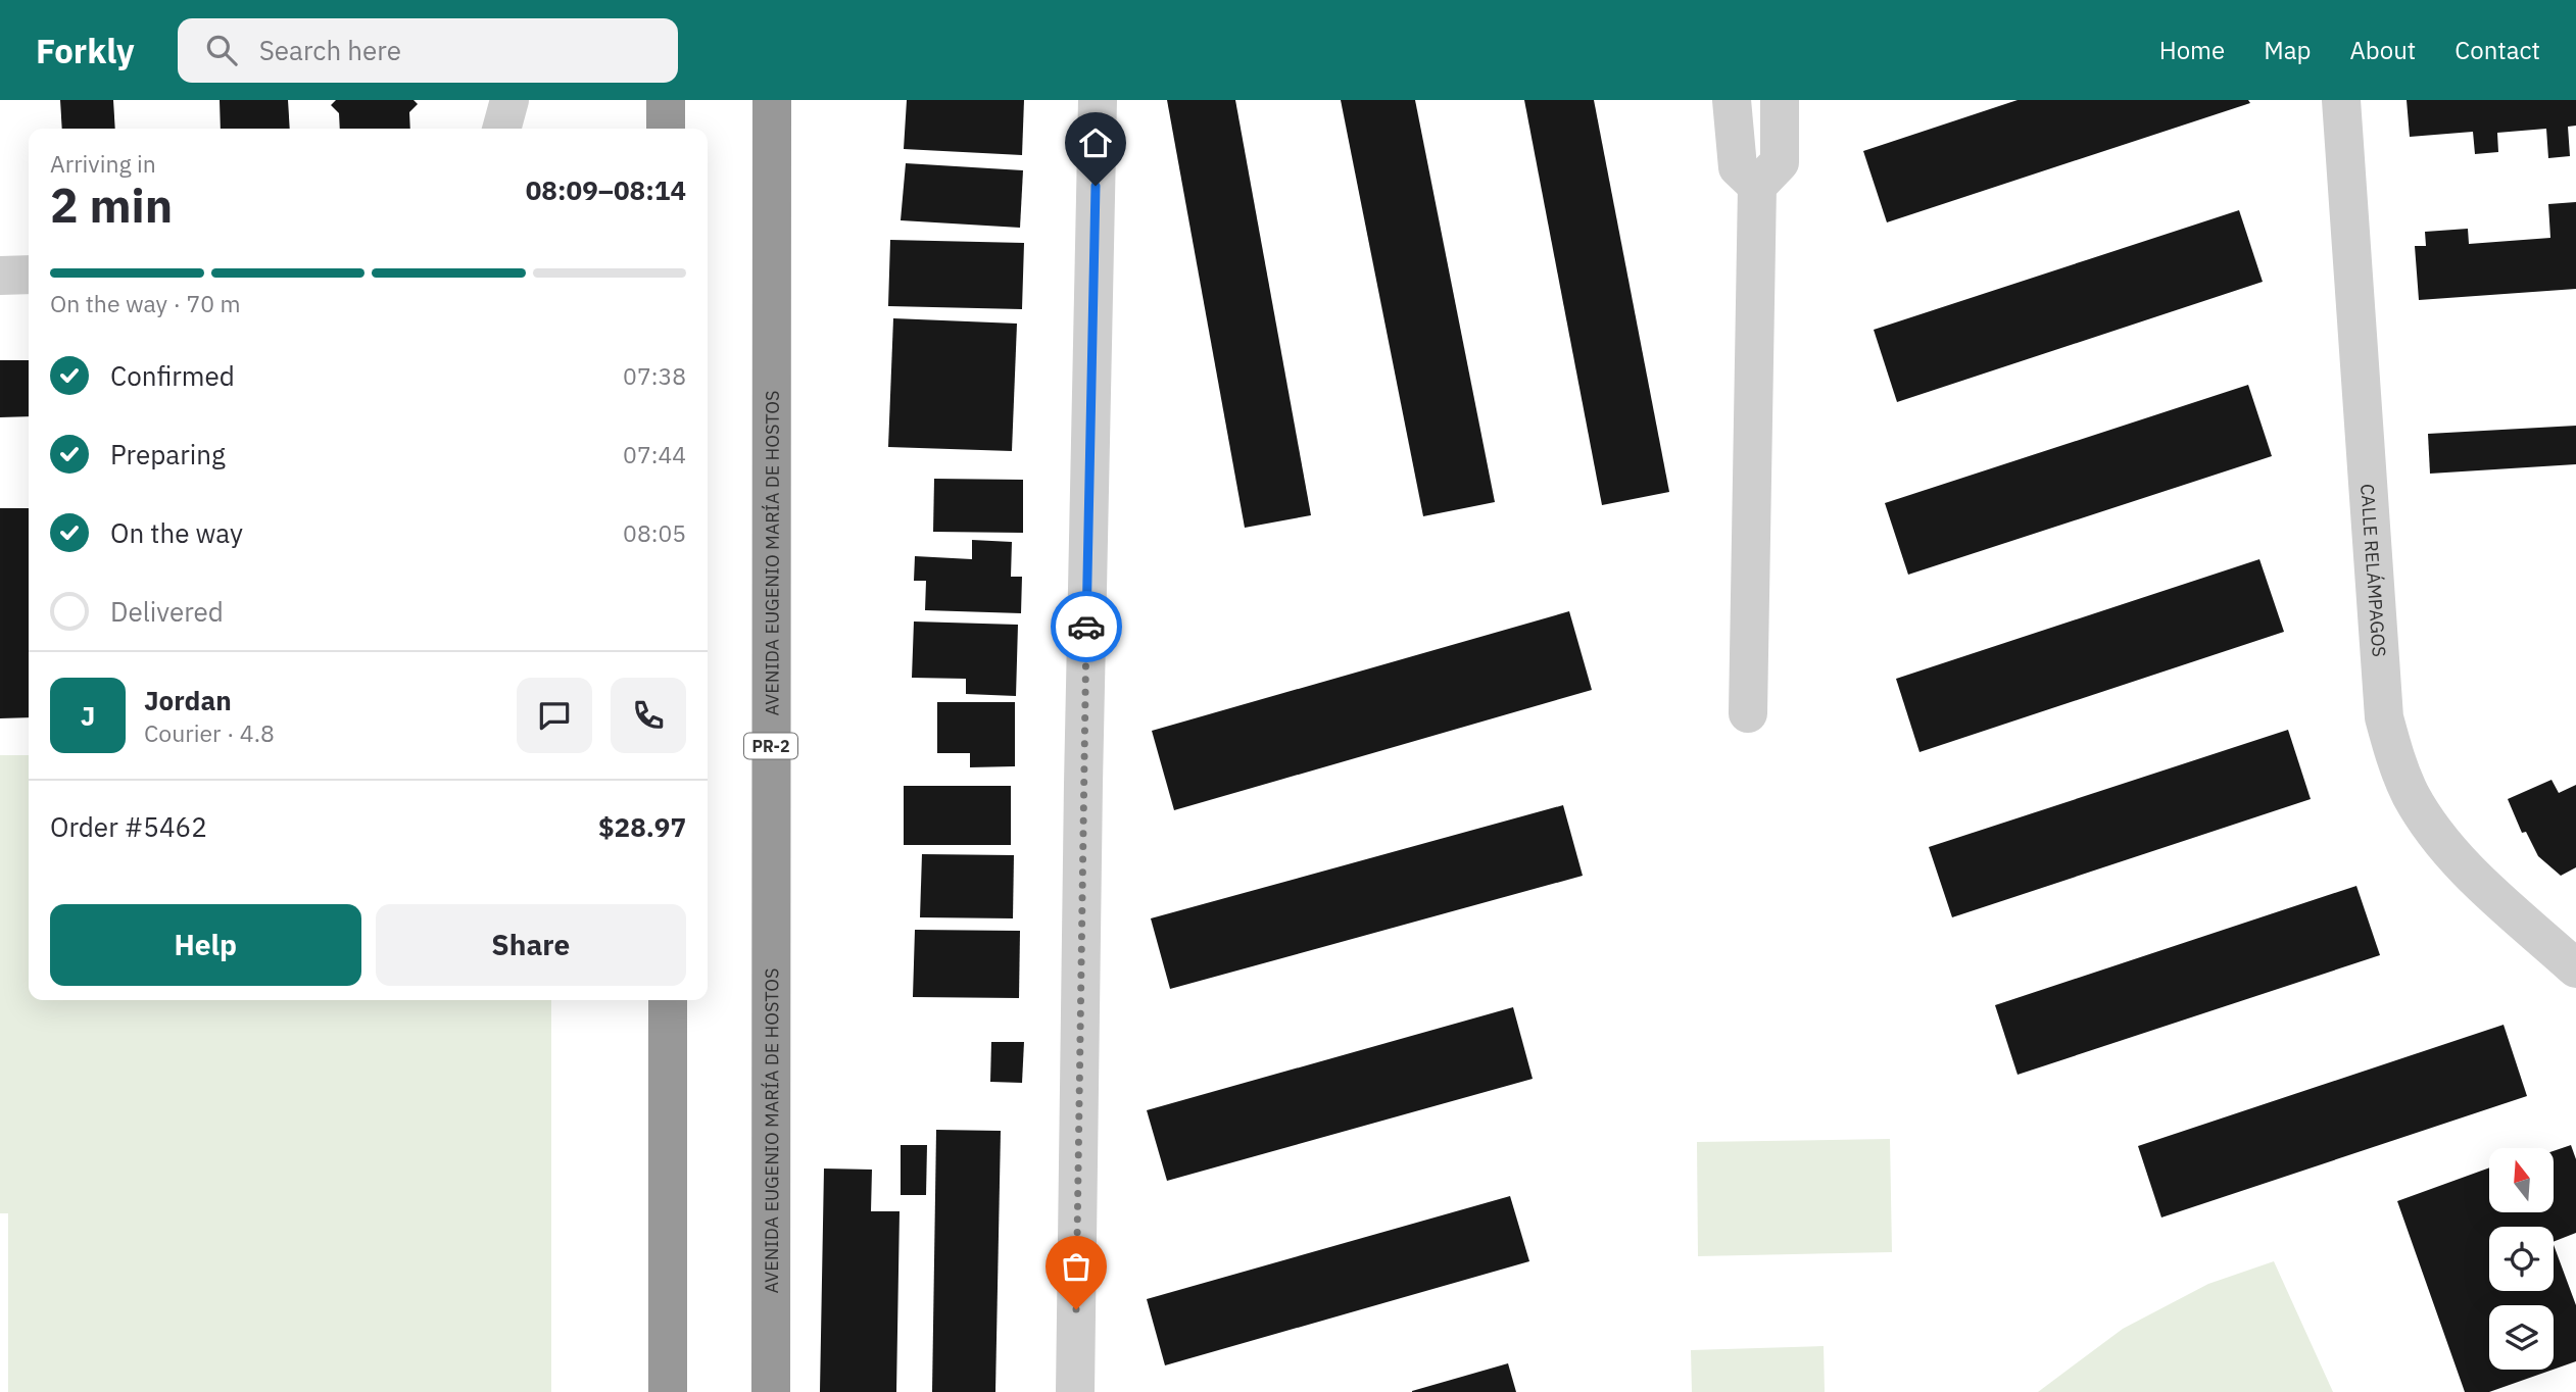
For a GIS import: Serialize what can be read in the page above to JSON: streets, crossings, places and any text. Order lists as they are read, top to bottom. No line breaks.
{"streets":{"highway":["AVENIDA EUGENIO MARÍA DE HOSTOS","PR-2"],"street":["CALLE RELÁMPAGOS"]},"north":"top","page":{"header":"Forkly","search":"Search here","nav":["Home","Map","About","Contact"],"heading":["2 min","Arriving in","08:09–08:14"],"panel":["Jordan","Courier · 4.8","Order #5462","$28.97"],"bar":"On the way · 70 m","list":[["Confirmed","07:38"],["Preparing","07:44"],["On the way","08:05"],"Delivered"],"round":"J","buttons":["Help","Share"]}}
